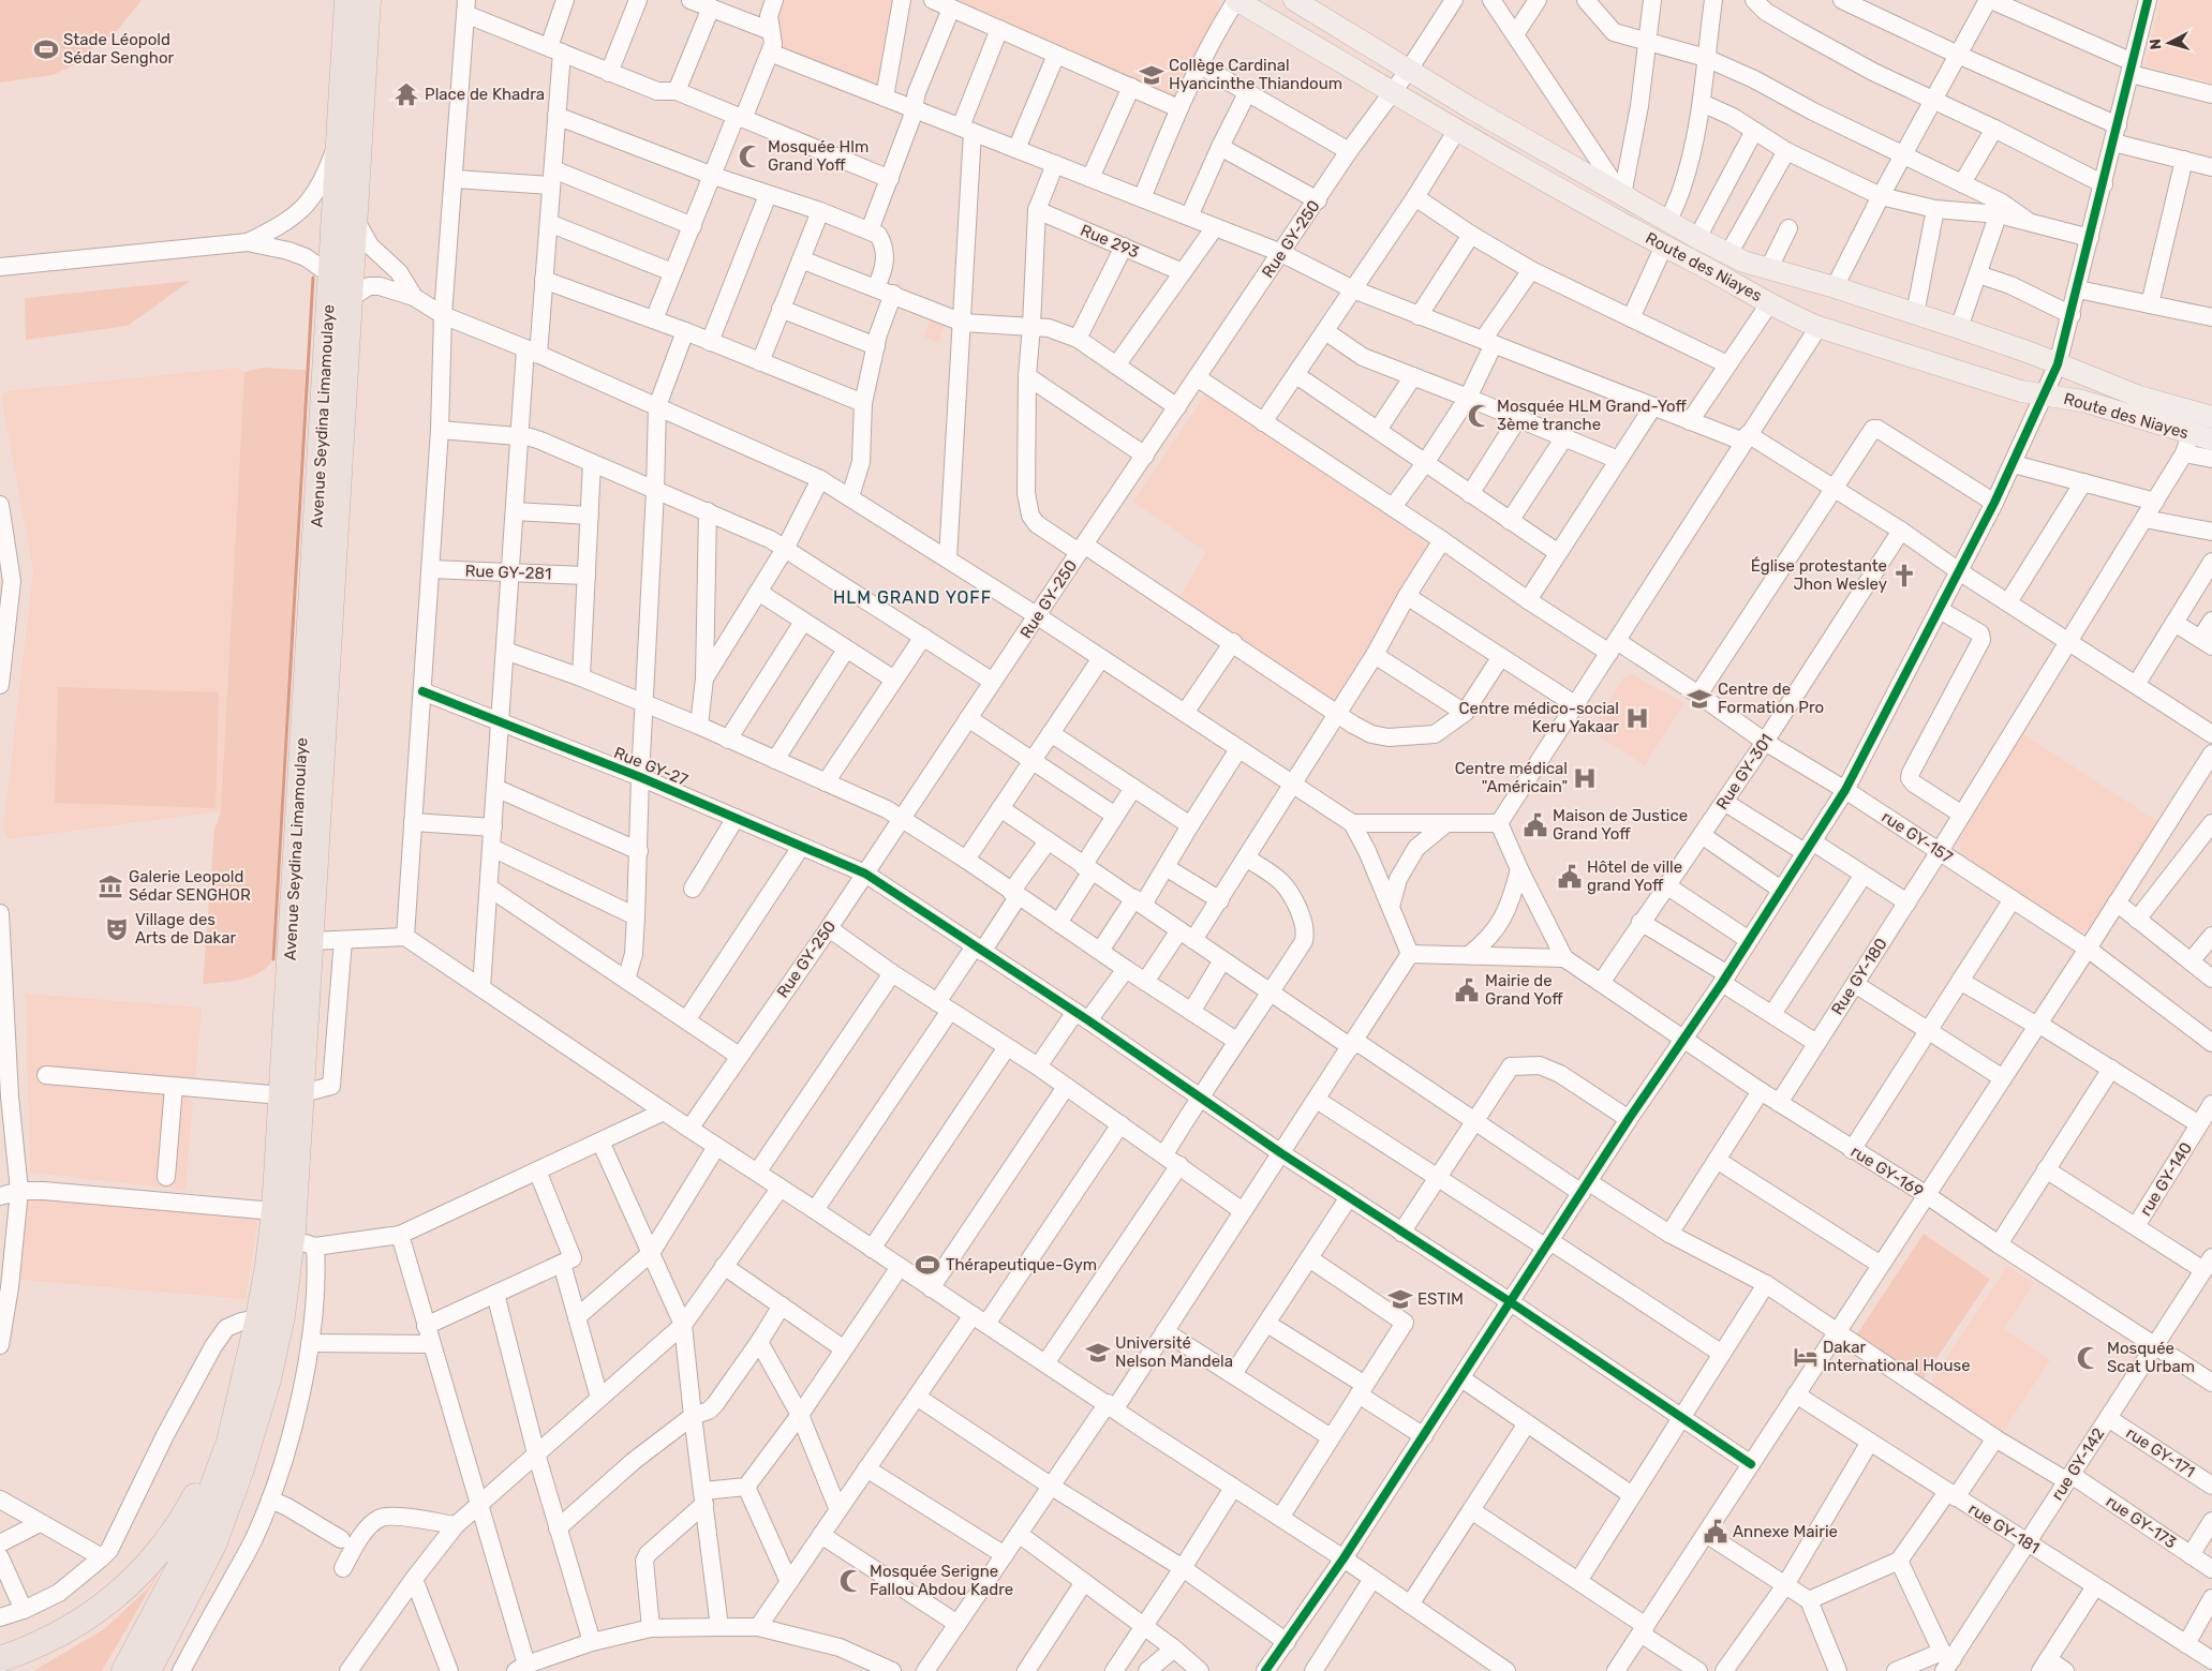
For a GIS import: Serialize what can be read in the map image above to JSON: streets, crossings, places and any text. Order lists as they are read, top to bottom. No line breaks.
{"streets":{"highway":["Avenue Seydina Limamoulaye"],"main road":["Route des Niayes"],"street":["Rue GY-250","Rue 293","Rue GY-281","Rue GY-27","Rue GY-301","rue GY-157","Rue GY-180","rue GY-169","rue GY-140","rue GY-171","rue GY-142","rue GY-173","rue GY-181"]},"crossings":[["Rue GY-250","Route des Niayes"],["Rue GY-250","Rue GY-27"],["Rue GY-250","rue GY-157"],["Route des Niayes","Rue GY-180"],["Rue GY-301","rue GY-157"],["Rue GY-301","rue GY-169"],["rue GY-157","Rue GY-180"],["Rue GY-180","rue GY-169"],["rue GY-169","rue GY-142"],["rue GY-171","rue GY-142"],["rue GY-142","rue GY-173"],["rue GY-142","rue GY-181"]],"districts":["HLM GRAND YOFF"],"places":{"sports":["Stade Léopold Sédar Senghor","Thérapeutique-Gym"],"school or university":["Collège Cardinal Hyancinthe Thiandoum","Centre de Formation Pro","ESTIM","Université Nelson Mandela"],"temple":["Place de Khadra"],"mosque":["Mosquée Hlm Grand Yoff","Mosquée HLM Grand-Yoff 3ème tranche","Mosquée Scat Urbam","Mosquée Serigne Fallou Abdou Kadre"],"church":["Église protestante Jhon Wesley"],"hospital":["Centre médico-social Keru Yakaar","Centre médical \"Américain\""],"public building":["Maison de Justice Grand Yoff","Hôtel de ville grand Yoff","Mairie de Grand Yoff","Annexe Mairie"],"museum":["Galerie Leopold Sédar SENGHOR"],"theatre":["Village des Arts de Dakar"],"hotel":["Dakar International House"]},"north":"left"}
